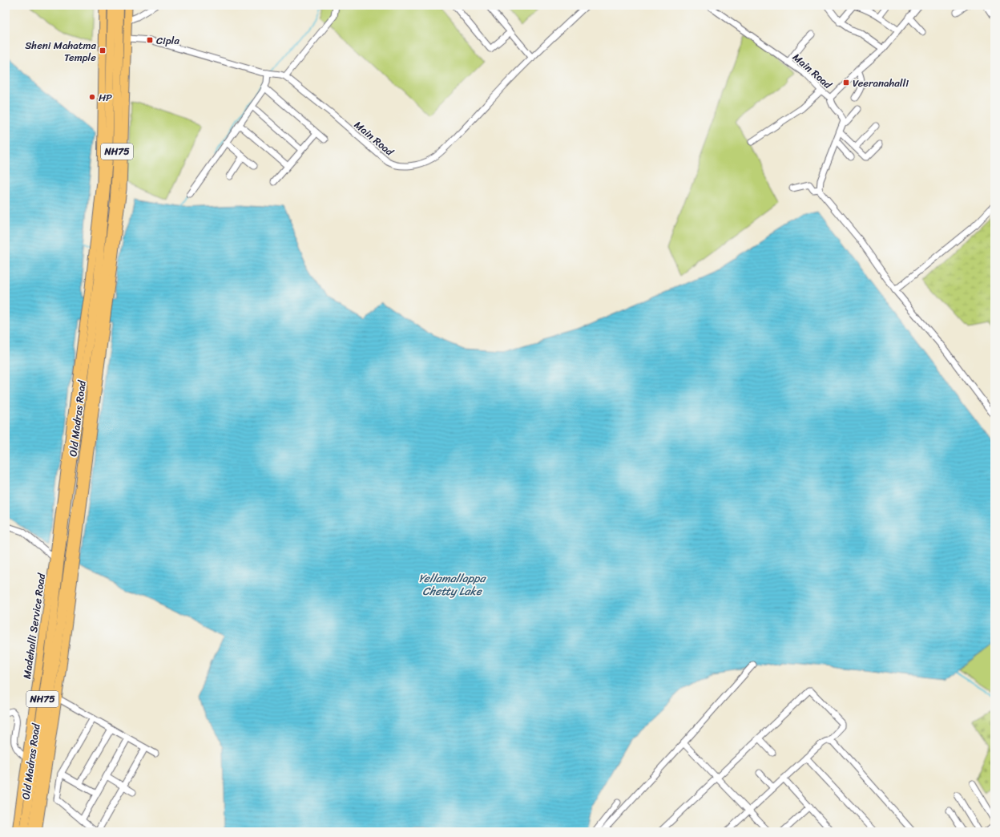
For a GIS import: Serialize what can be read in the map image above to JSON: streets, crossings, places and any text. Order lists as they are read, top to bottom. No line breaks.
{"streets":{"highway":["NH75","Old Madras Road"],"main road":["Madehalli Service Road"],"street":["Main Road"]},"crossings":[["Old Madras Road","Madehalli Service Road"]],"water":["Yellamallappa Chetty Lake"],"places":{"transit":["Cipla","Sheni Mahatma Temple","Veeranahalli"],"other":["HP"]}}
